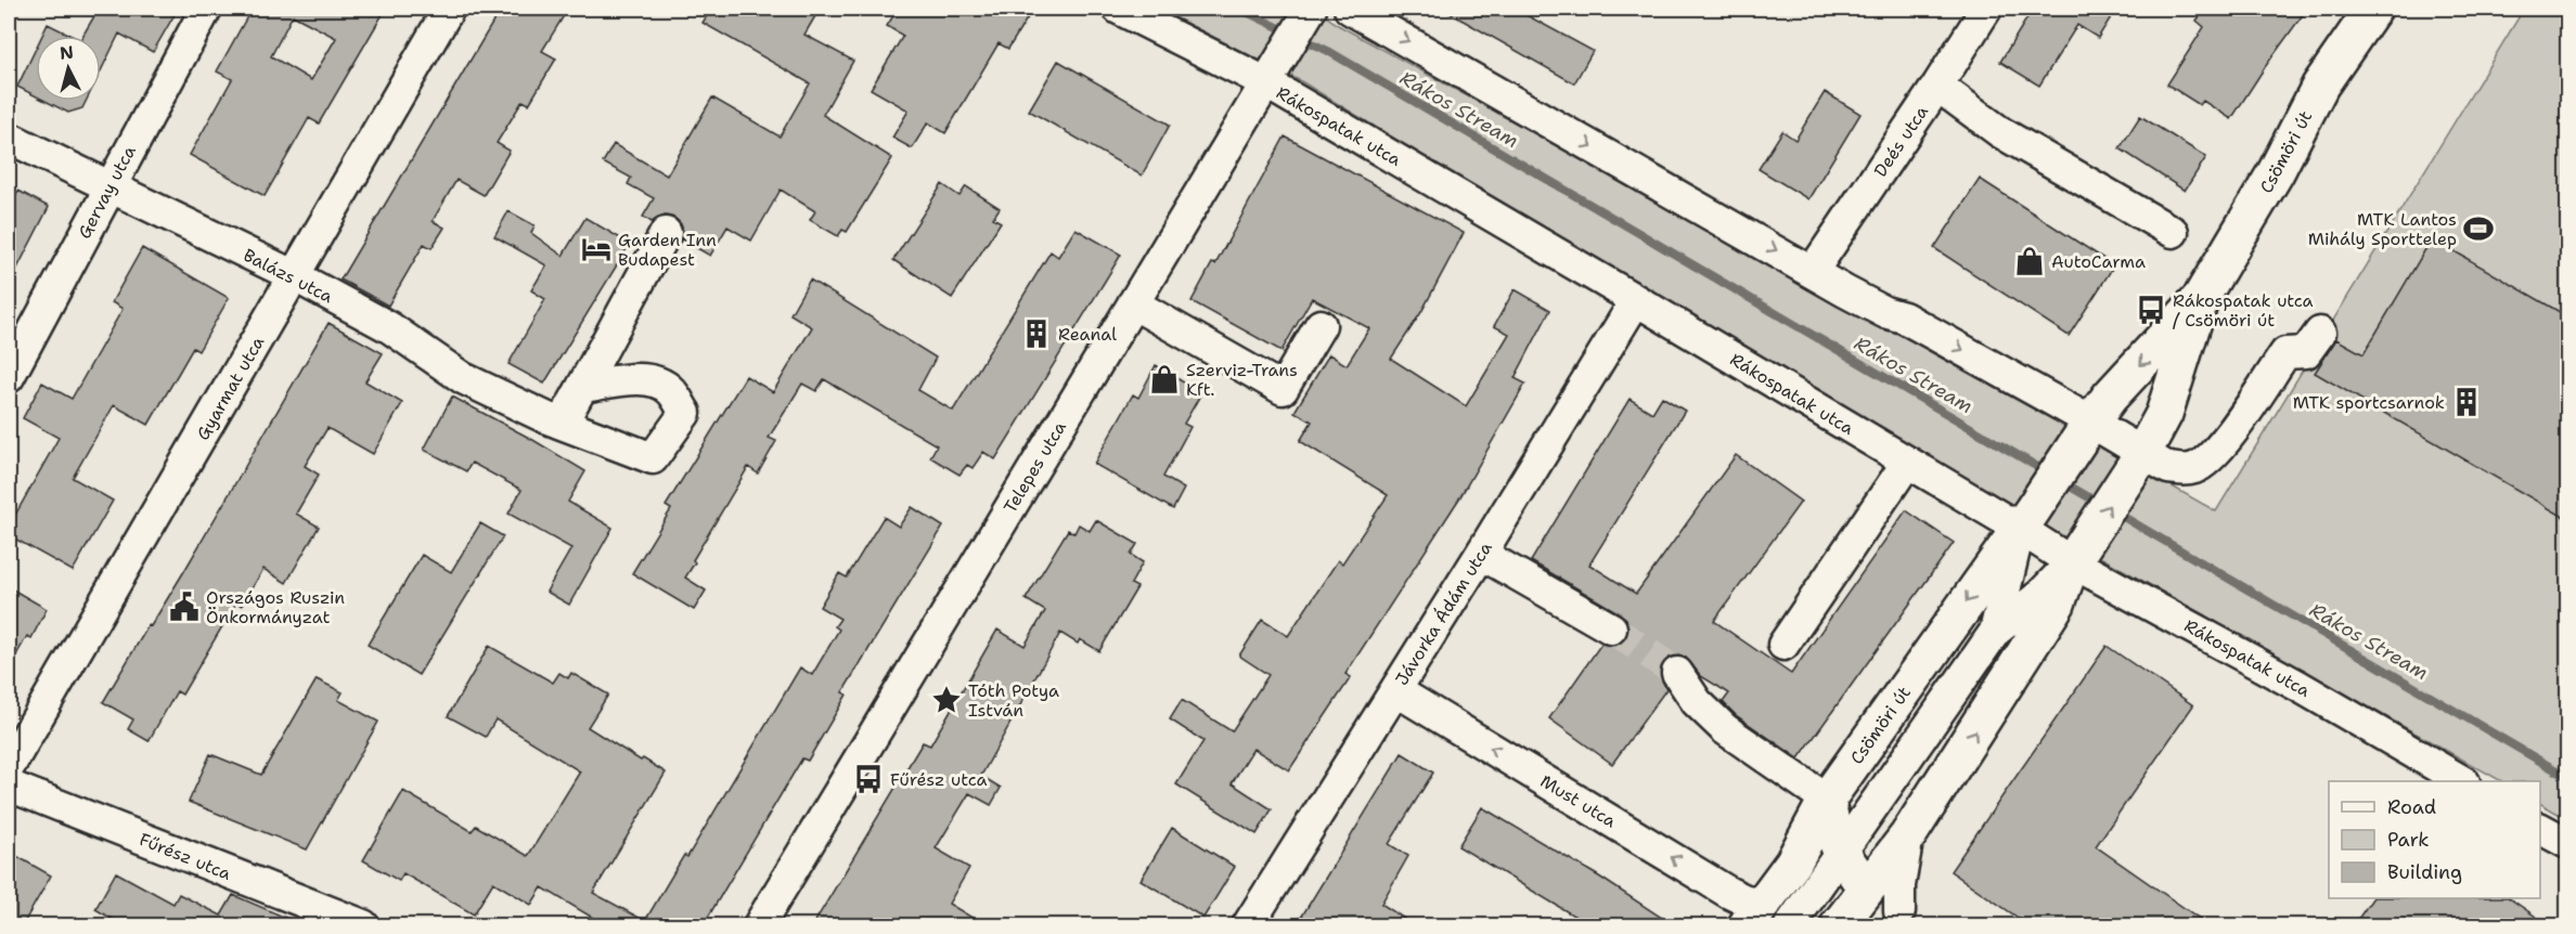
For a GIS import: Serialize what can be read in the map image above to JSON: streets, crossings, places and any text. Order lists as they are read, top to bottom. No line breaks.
{"streets":{"main road":["Csömöri út"],"street":["Rákospatak utca","Deés utca","Gervay utca","Balázs utca","Gyarmat utca","Telepes utca","Jávorka Ádám utca","Must utca","Fűrész utca"]},"crossings":[["Rákospatak utca","Csömöri út"],["Rákospatak utca","Telepes utca"],["Rákospatak utca","Jávorka Ádám utca"],["Csömöri út","Must utca"],["Gervay utca","Balázs utca"],["Balázs utca","Gyarmat utca"],["Jávorka Ádám utca","Must utca"]],"water":["Rákos Stream"],"places":{"sports":["MTK Lantos Mihály Sporttelep"],"hotel":["Garden Inn Budapest"],"shop":["AutoCarma","Szerviz-Trans Kft."],"bus stop":["Rákospatak utca / Csömöri út","Fűrész utca"],"building":["Reanal","MTK sportcsarnok"],"public building":["Országos Ruszin Önkormányzat"],"place":["Tóth Potya István"]},"legend":["Road","Park","Building"],"north":"top"}
